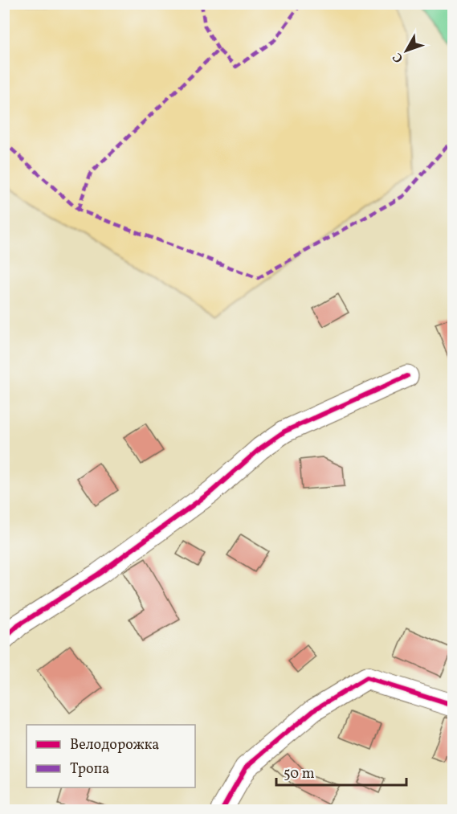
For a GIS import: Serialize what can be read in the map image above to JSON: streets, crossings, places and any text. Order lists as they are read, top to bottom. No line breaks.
{"legend":["Велодорожка","Тропа"],"scale_bar":"50 m","north":"bottom left"}
